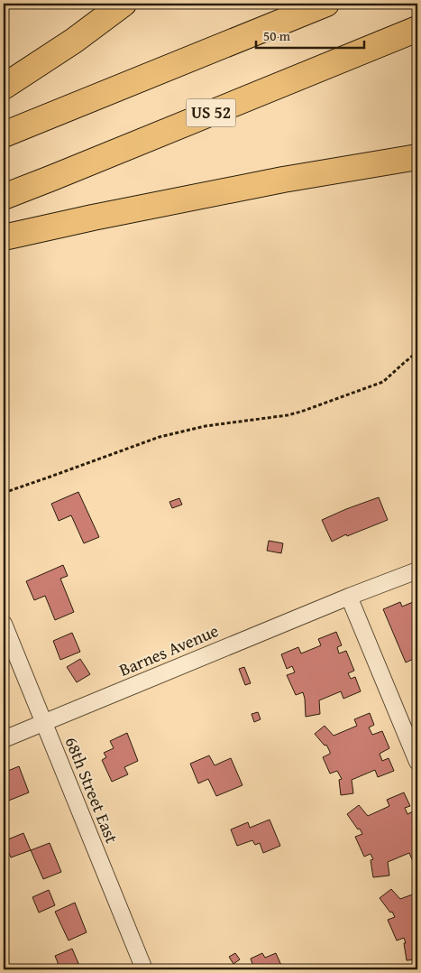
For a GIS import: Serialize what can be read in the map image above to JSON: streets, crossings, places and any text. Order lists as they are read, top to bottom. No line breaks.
{"streets":{"highway":["US 52"],"street":["Barnes Avenue","68th Street East"]},"crossings":[["Barnes Avenue","68th Street East"]],"scale_bar":"50 m"}
